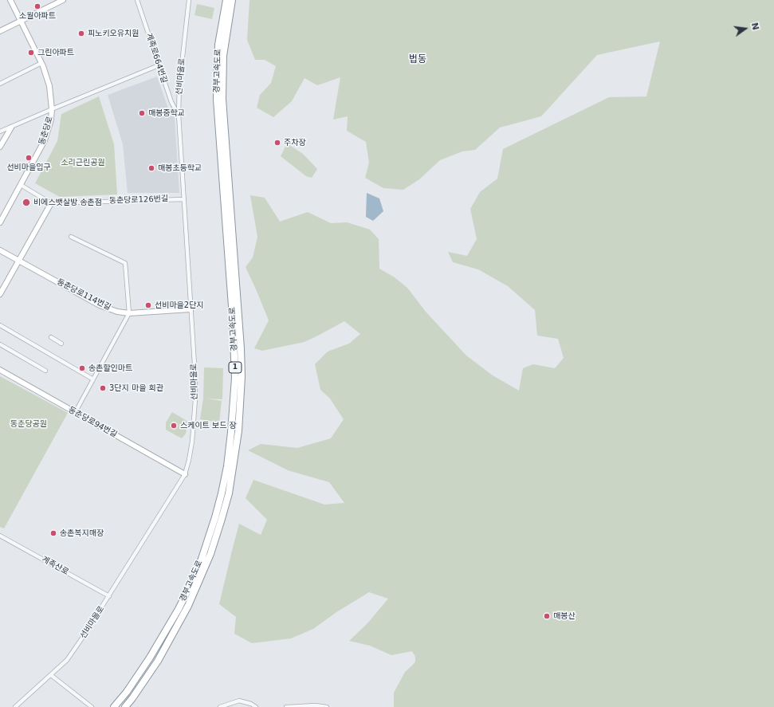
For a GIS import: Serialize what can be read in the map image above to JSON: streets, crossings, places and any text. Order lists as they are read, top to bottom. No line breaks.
{"streets":{"highway":["경부고속도로","1"],"main road":["동춘당로","동춘당로114번길","동춘당로94번길"],"street":["계족로664번길","선비마을로","동춘당로126번길","계족산로"]},"crossings":[["계족로664번길","선비마을로"],["선비마을로","동춘당로126번길"],["선비마을로","동춘당로114번길"],["선비마을로","동춘당로94번길"],["선비마을로","계족산로"]],"districts":["법동"],"parks":["소리근린공원","동춘당공원"],"places":["소월아파트","피노키오유치원","그린아파트","매봉중학교","주차장","선비마을입구","매봉초등학교","비에스뱃살방 송촌점","선비마을2단지","송촌할인마트","3단지 마을 회관","스케이트 보드 장","송촌복지매장","매봉산"],"north":"right"}
